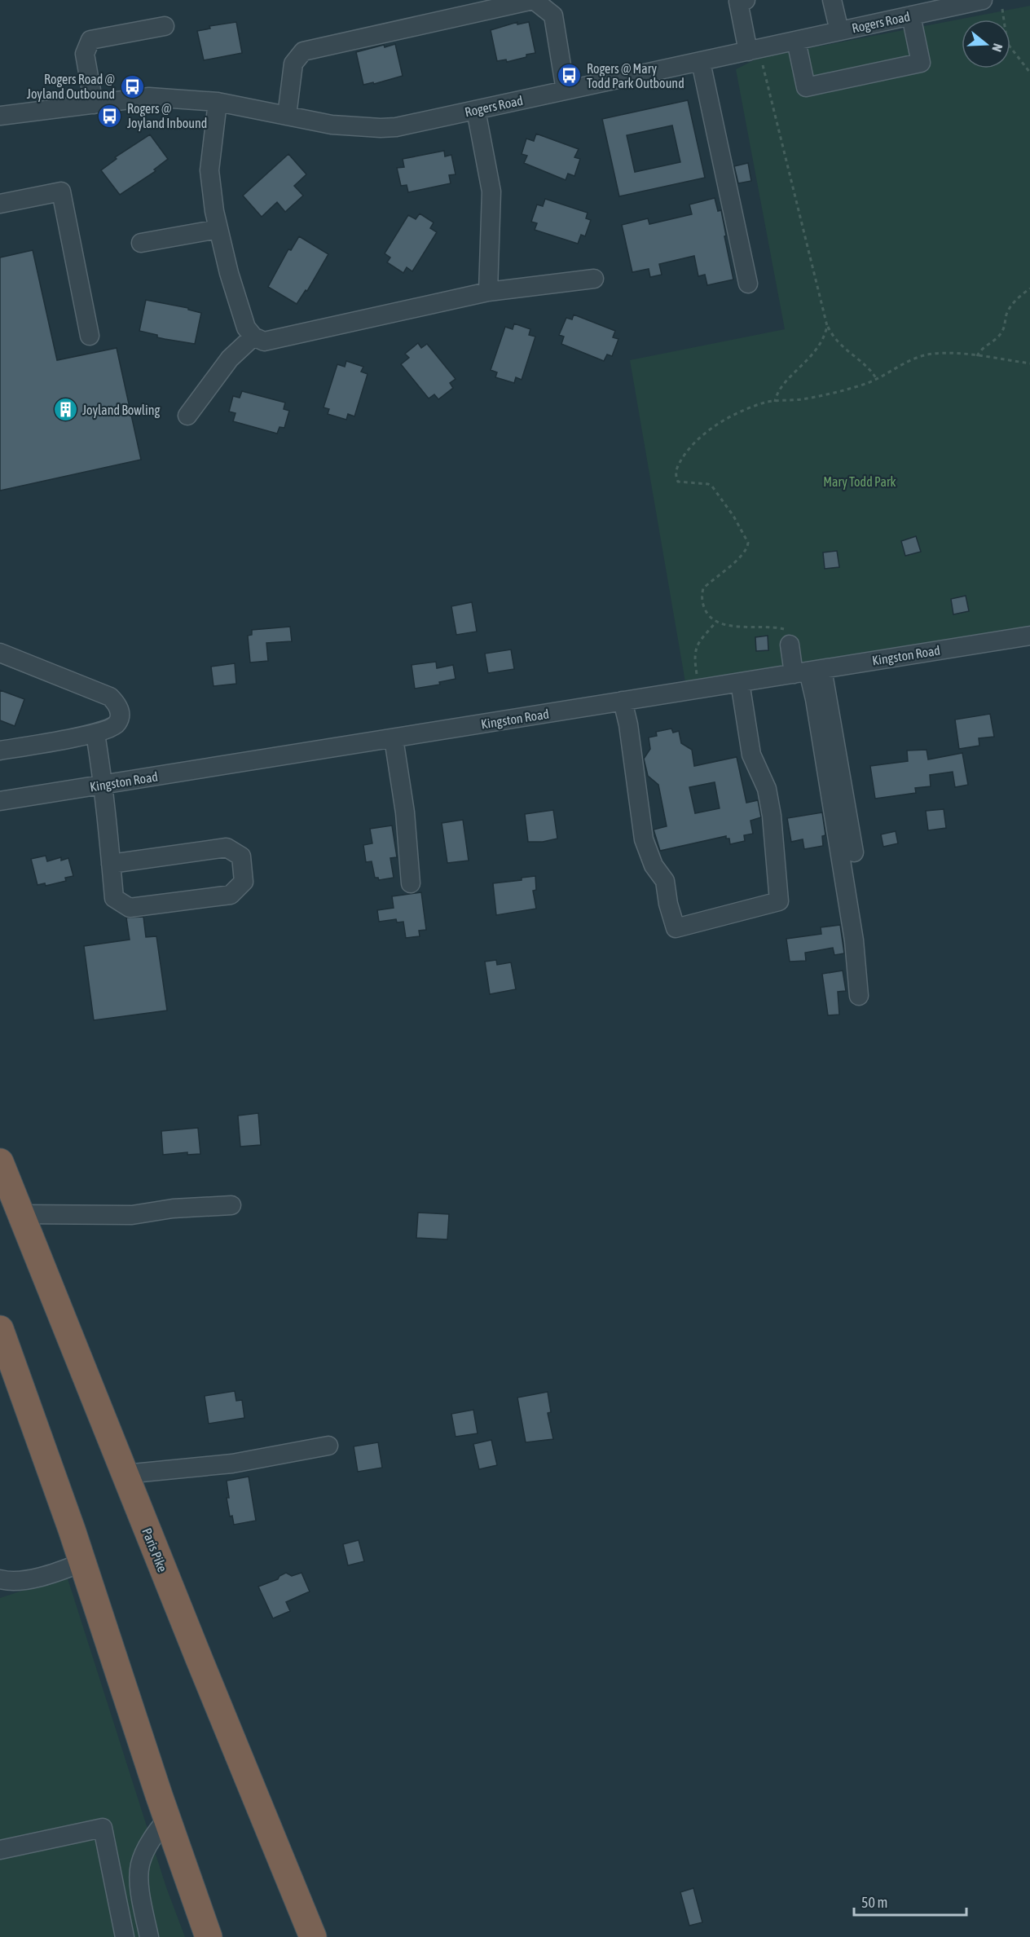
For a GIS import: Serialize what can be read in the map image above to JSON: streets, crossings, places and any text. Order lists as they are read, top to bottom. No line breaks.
{"streets":{"highway":["Paris Pike"],"street":["Rogers Road","Kingston Road"]},"parks":["Mary Todd Park"],"places":{"bus stop":["Rogers @ Mary Todd Park Outbound","Rogers Road @ Joyland Outbound","Rogers @ Joyland Inbound"],"building":["Joyland Bowling"]},"scale_bar":"50 m","north":"right"}
